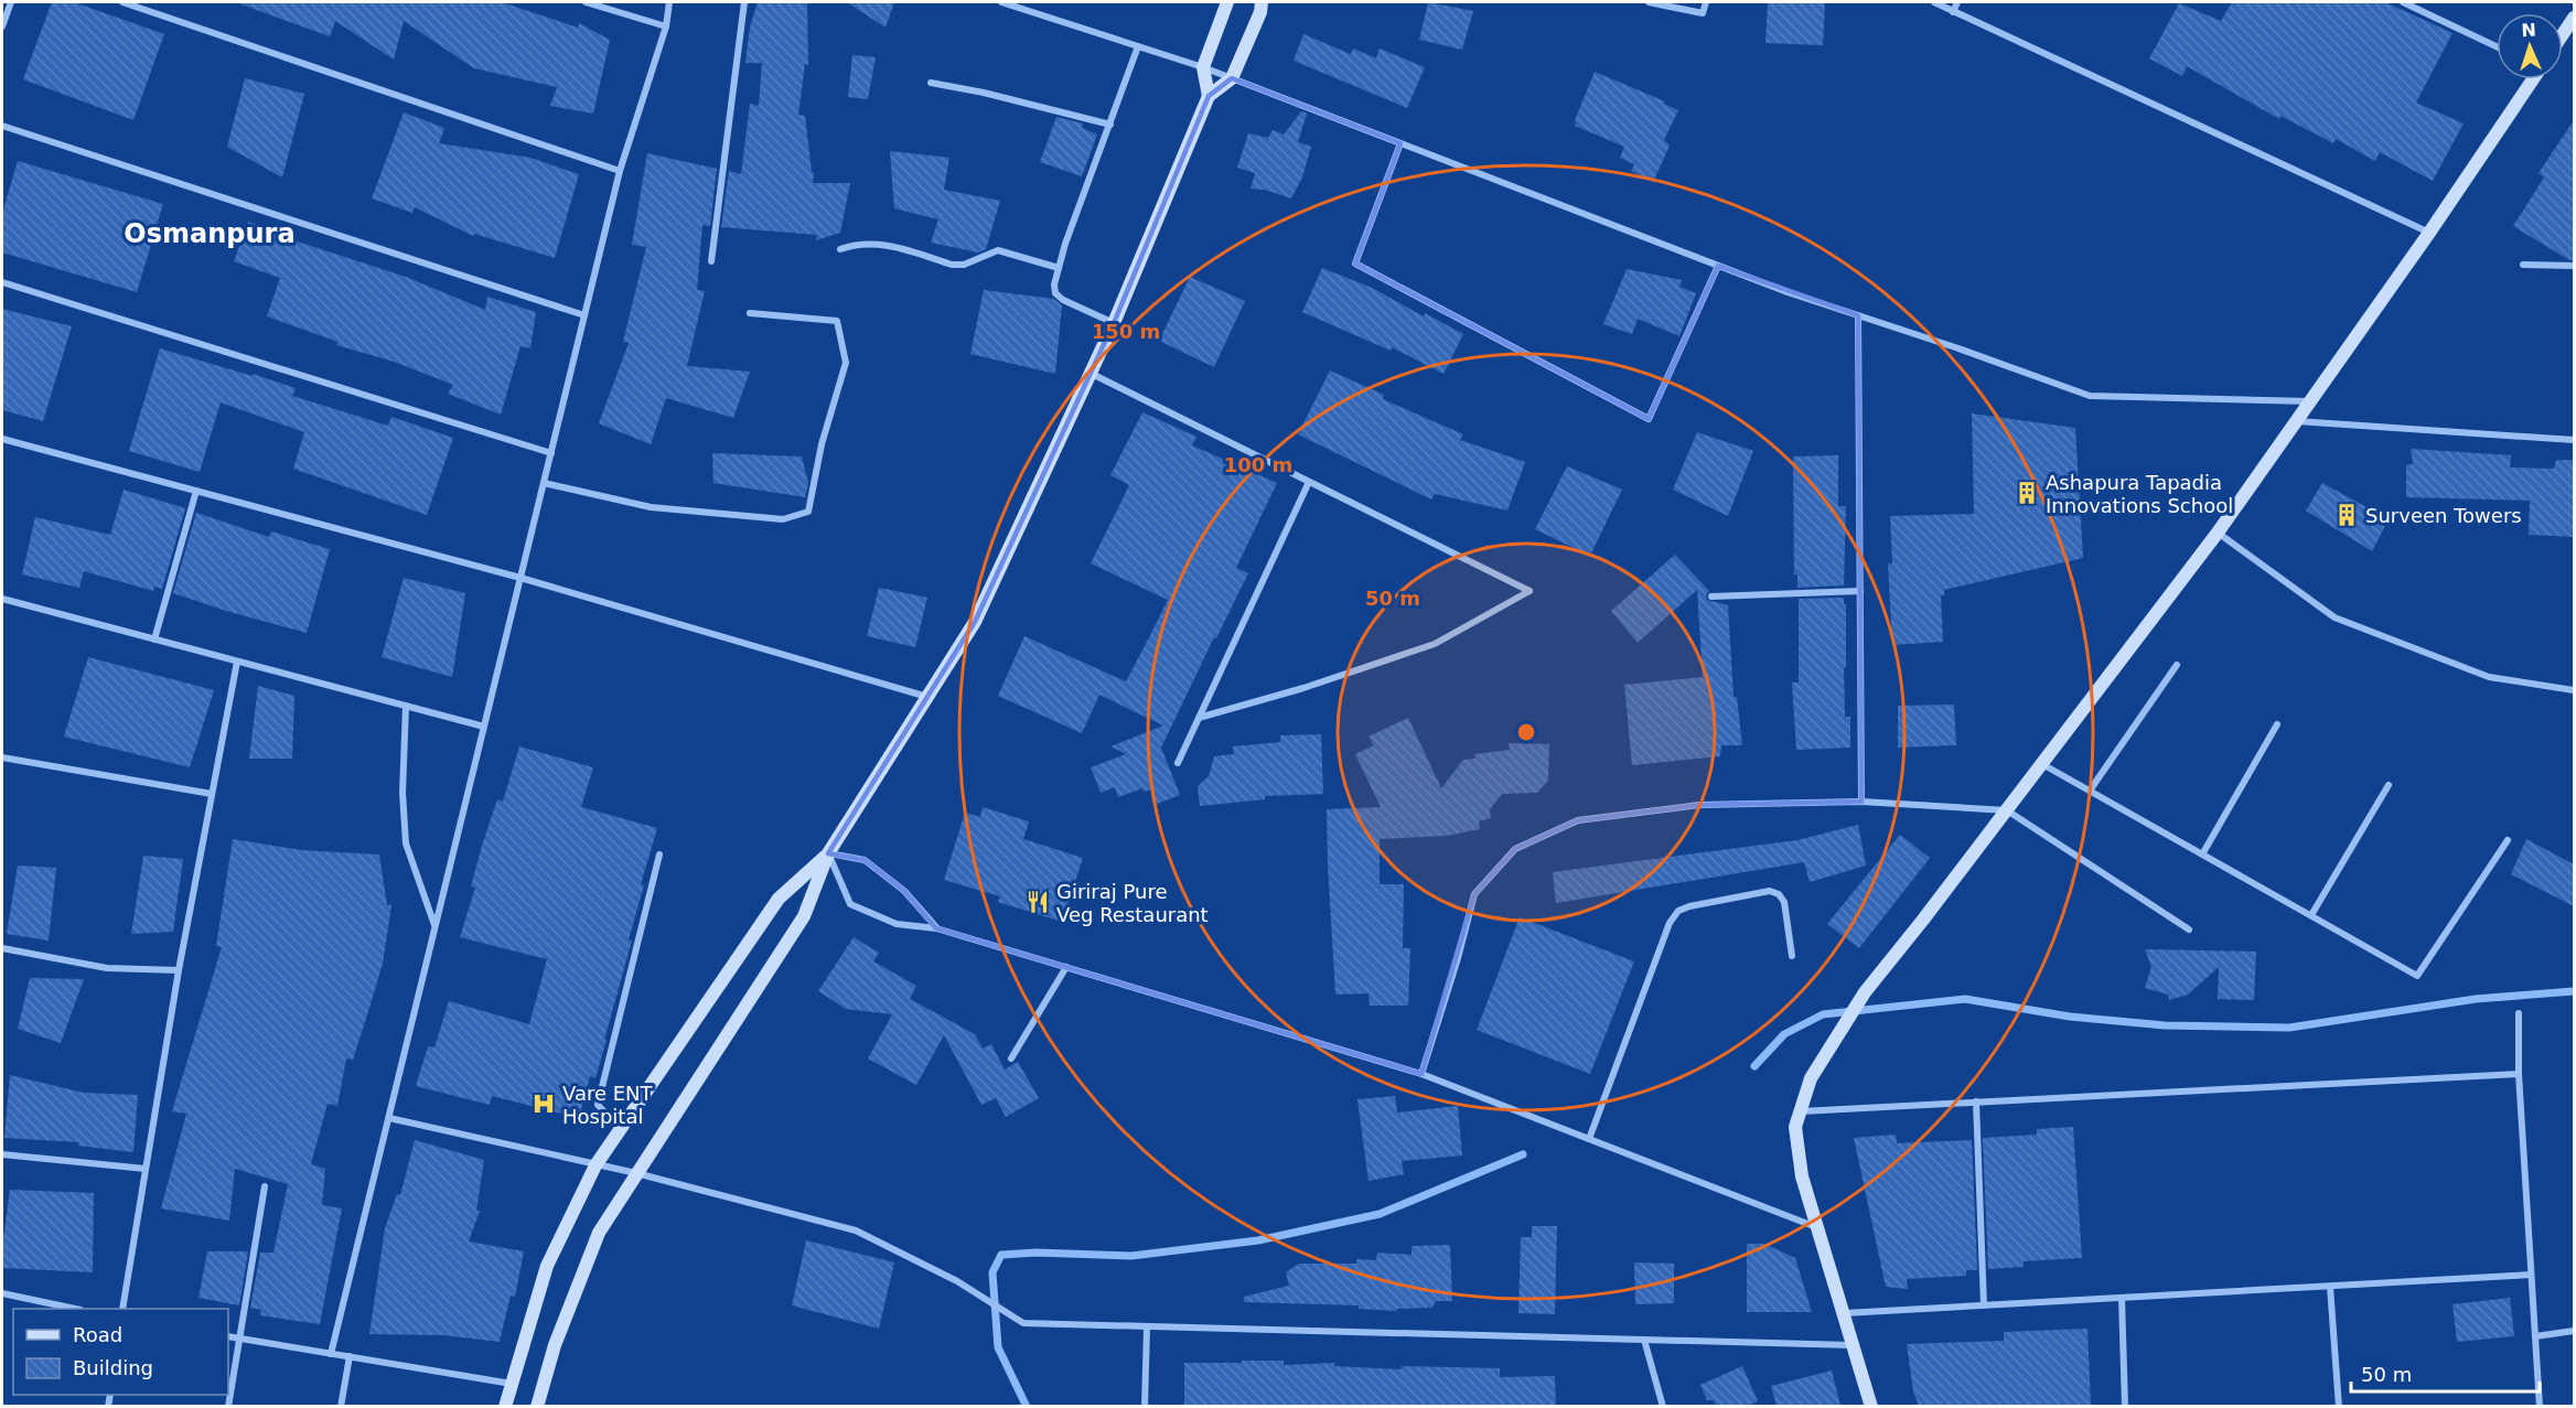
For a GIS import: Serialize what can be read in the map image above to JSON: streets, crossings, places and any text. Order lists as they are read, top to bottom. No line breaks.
{"districts":["Osmanpura"],"places":{"building":["Ashapura Tapadia Innovations School","Surveen Towers"],"restaurant":["Giriraj Pure Veg Restaurant"],"hospital":["Vare ENT Hospital"]},"legend":["Road","Building"],"scale_bar":"50 m","north":"top","rings":["150 m","100 m","50 m"]}
